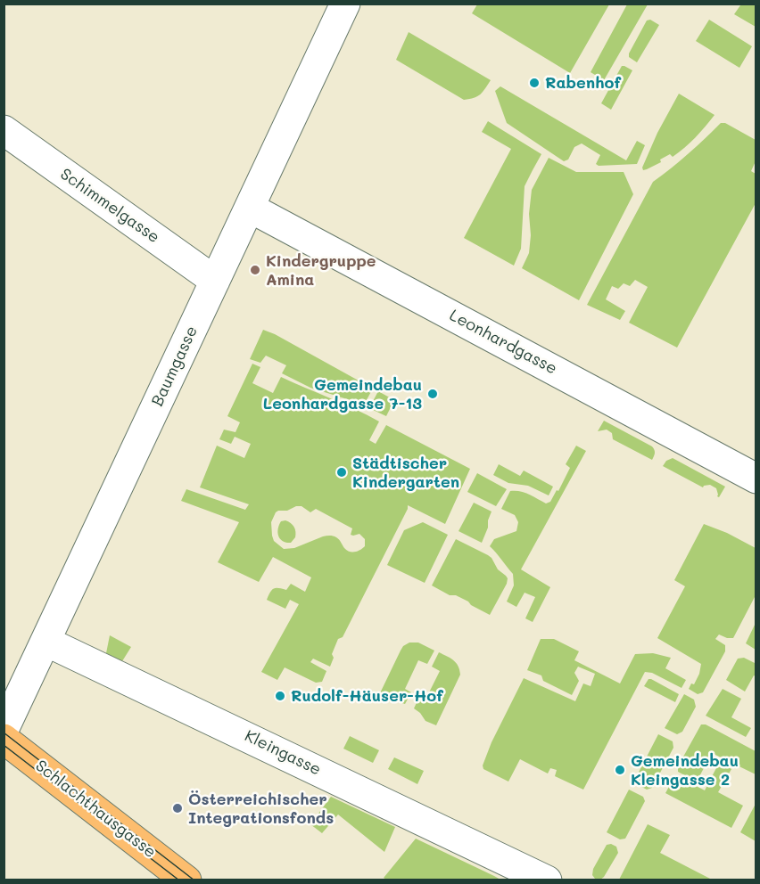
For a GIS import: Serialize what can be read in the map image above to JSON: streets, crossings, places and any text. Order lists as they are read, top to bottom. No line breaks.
{"streets":{"main road":["Schlachthausgasse"],"street":["Schimmelgasse","Leonhardgasse","Baumgasse","Kleingasse"]},"crossings":[["Schimmelgasse","Baumgasse"],["Leonhardgasse","Baumgasse"],["Baumgasse","Kleingasse"]],"places":["Rabenhof","Kindergruppe Amina","Gemeindebau Leonhardgasse 7-13","Städtischer Kindergarten","Rudolf-Häuser-Hof","Gemeindebau Kleingasse 2","Österreichischer Integrationsfonds"]}
